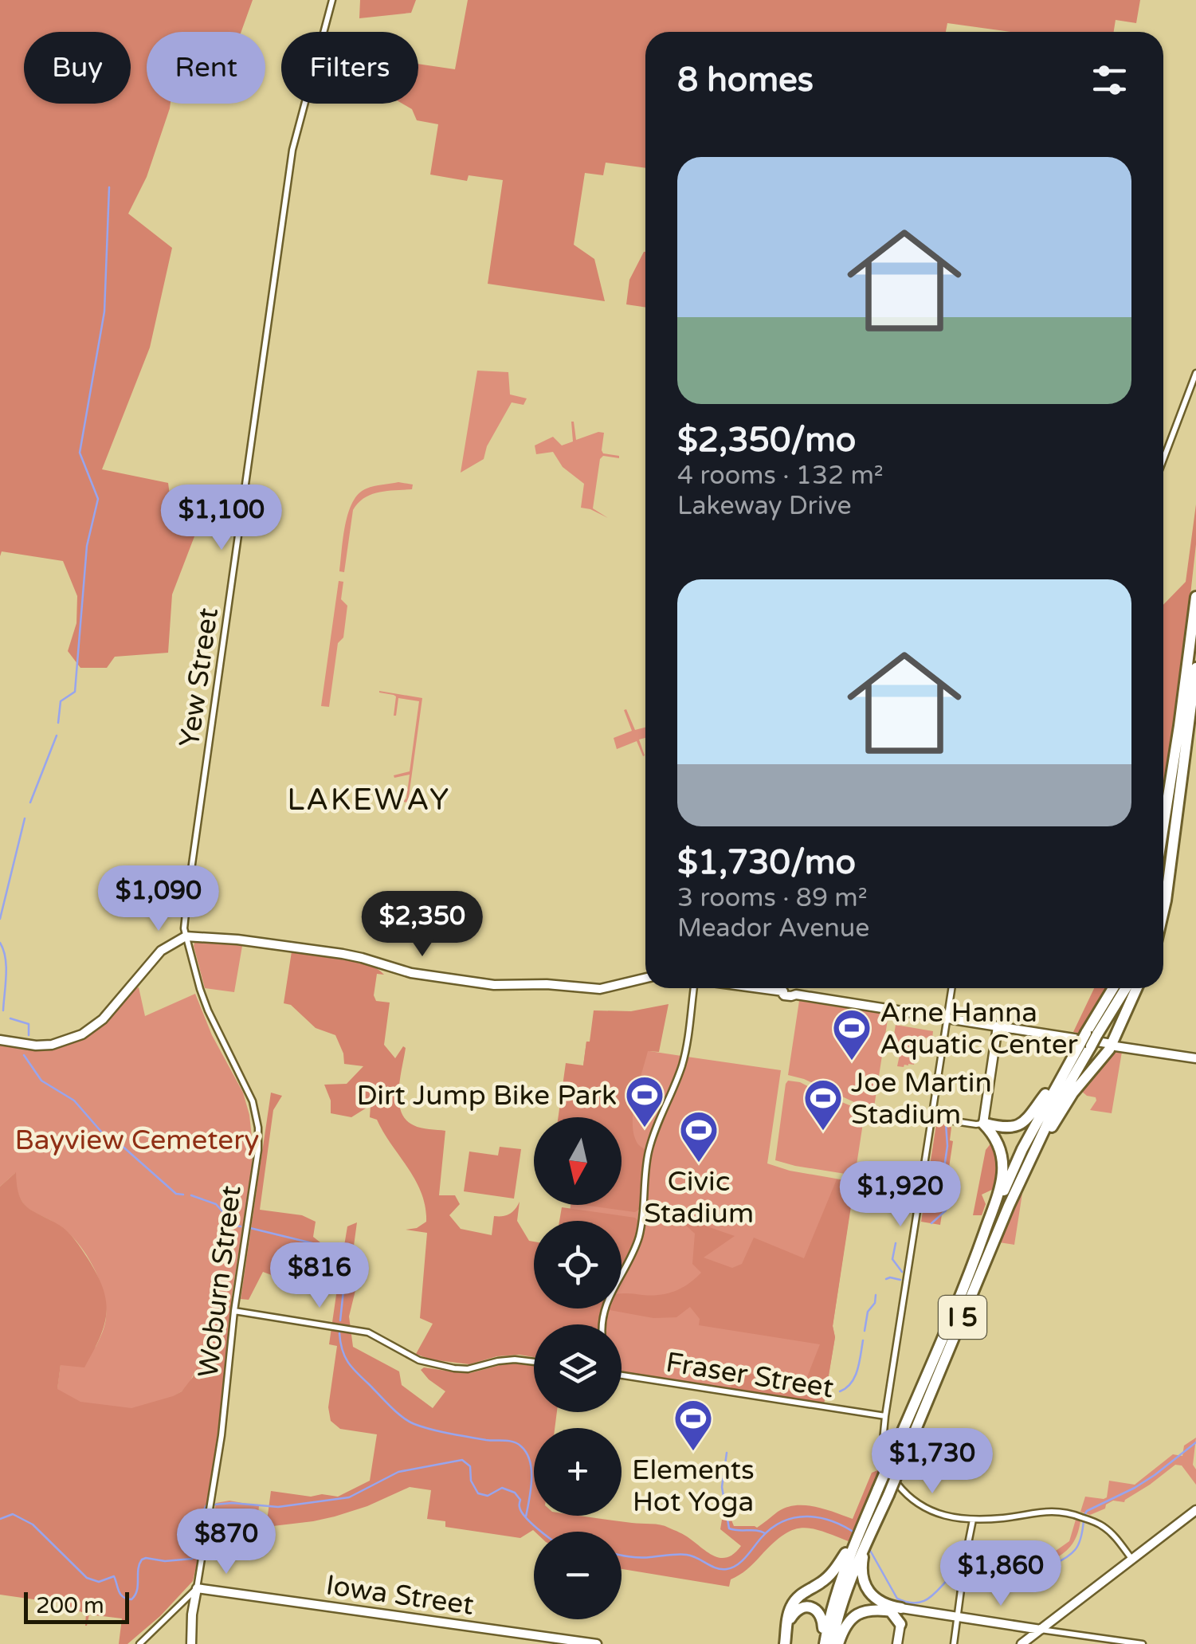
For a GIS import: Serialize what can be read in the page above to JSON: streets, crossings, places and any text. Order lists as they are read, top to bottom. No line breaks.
{"streets":{"highway":["I 5"],"main road":["Woburn Street","Iowa Street"],"street":["Yew Street","Fraser Street"]},"crossings":[["Yew Street","Woburn Street"],["Woburn Street","Iowa Street"]],"districts":["LAKEWAY"],"parks":["Bayview Cemetery"],"places":{"sports":["Arne Hanna Aquatic Center","Dirt Jump Bike Park","Joe Martin Stadium","Civic Stadium","Elements Hot Yoga"]},"scale_bar":"200 m","north":"bottom","page":{"chip":["Buy","Rent","Filters"],"heading":"8 homes","list":[{"name":"$2,350/mo","note":"4 rooms · 132 m² · Lakeway Drive"},{"name":"$1,730/mo","note":"3 rooms · 89 m² · Meador Avenue"}],"price":["$1,100","$1,090","$2,350","$1,920","$816","$1,730","$870","$1,860"],"map_buttons":["+","−"],"scale":"200 m"}}
